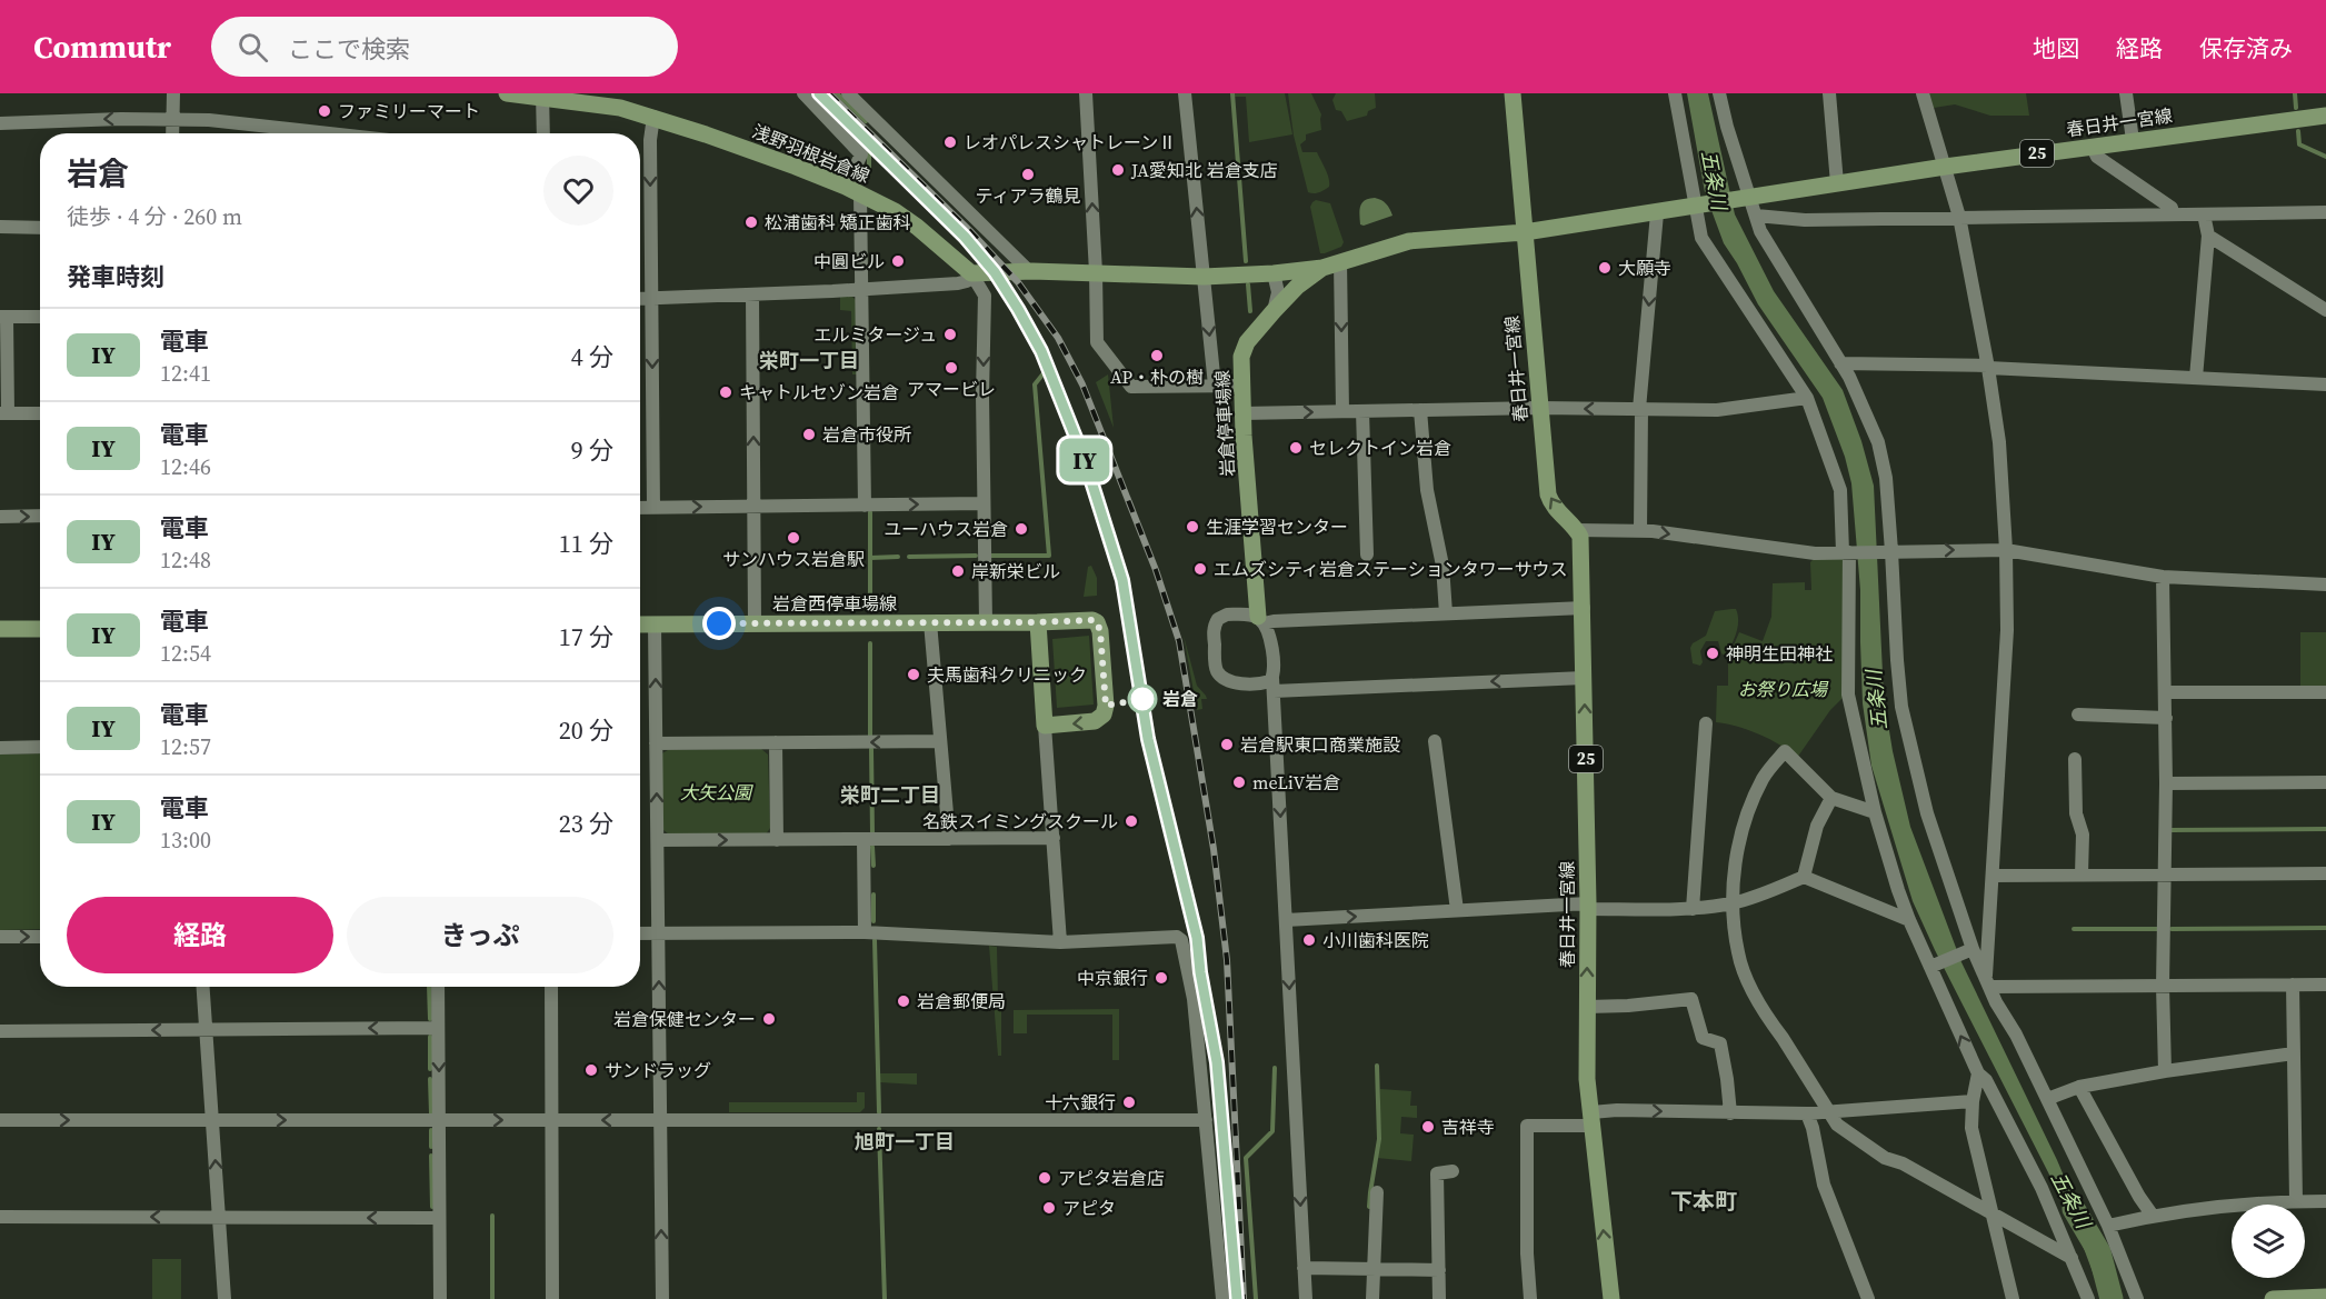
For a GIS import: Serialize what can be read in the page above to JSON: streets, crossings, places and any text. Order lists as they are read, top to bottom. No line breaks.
{"streets":{"main road":["春日井一宮線","浅野羽根岩倉線","25","岩倉停車場線","岩倉西停車場線"]},"crossings":[["春日井一宮線","岩倉停車場線"]],"districts":["栄町一丁目","栄町二丁目","旭町一丁目","下本町"],"water":["五条川"],"parks":["お祭り広場","大矢公園"],"places":["ファミリーマート","レオパレスシャトレーンⅡ","JA愛知北 岩倉支店","ティアラ鶴見","松浦歯科 矯正歯科","中圓ビル","大願寺","エルミタージュ","AP・朴の樹","アマービレ","キャトルセゾン岩倉","岩倉市役所","セレクトイン岩倉","生涯学習センター","ユーハウス岩倉","サンハウス岩倉駅","エムズシティ岩倉ステーションタワーサウス","岸新栄ビル","神明生田神社","夫馬歯科クリニック","岩倉","岩倉駅東口商業施設","meLiV岩倉","名鉄スイミングスクール","小川歯科医院","中京銀行","岩倉郵便局","岩倉保健センター","サンドラッグ","十六銀行","吉祥寺","アピタ岩倉店","アピタ"],"page":{"header":"Commutr","search":"ここで検索","nav":["地図","経路","保存済み"],"on_map":"IY","heading":[["岩倉","徒歩 · 4 分 · 260 m"],"発車時刻"],"list":[{"mark":"IY","name":"電車","note":"12:41","value":"4 分"},{"mark":"IY","name":"電車","note":"12:46","value":"9 分"},{"mark":"IY","name":"電車","note":"12:48","value":"11 分"},{"mark":"IY","name":"電車","note":"12:54","value":"17 分"},{"mark":"IY","name":"電車","note":"12:57","value":"20 分"},{"mark":"IY","name":"電車","note":"13:00","value":"23 分"}],"buttons":["経路","きっぷ"]}}
